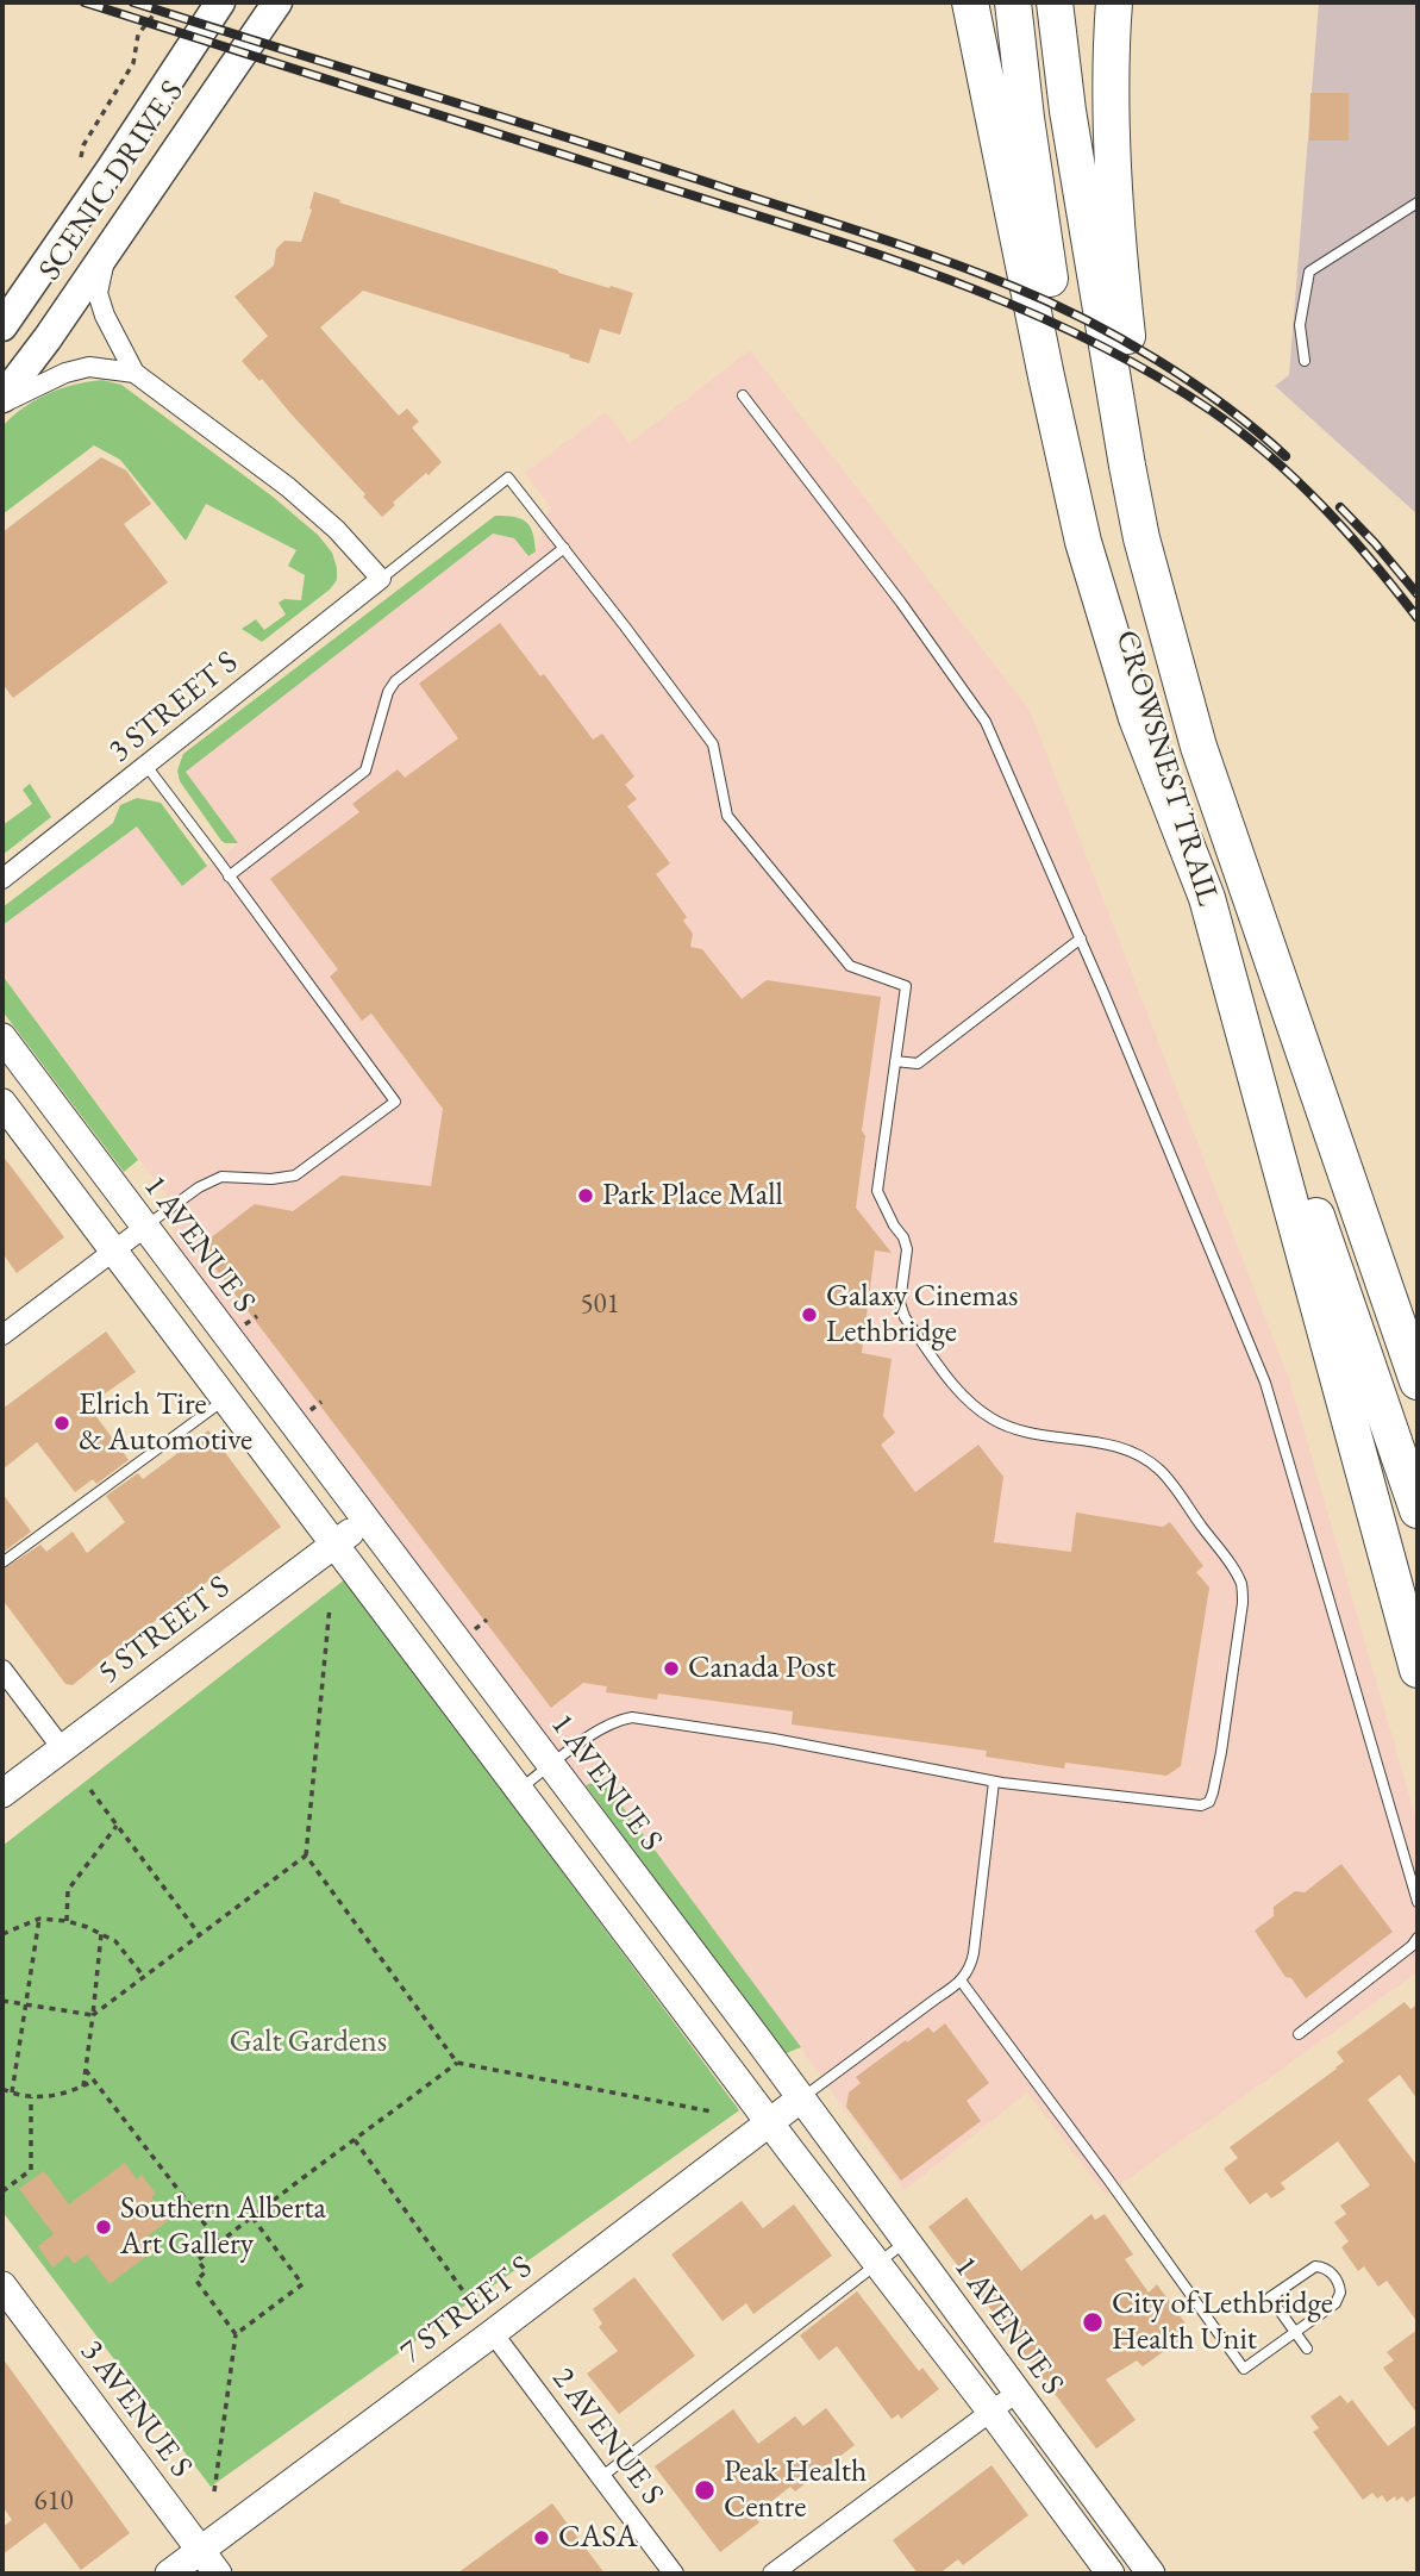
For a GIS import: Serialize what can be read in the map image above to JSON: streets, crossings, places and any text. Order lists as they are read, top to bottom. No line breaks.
{"streets":{"highway":["CROWSNEST TRAIL"],"main road":["SCENIC DRIVE S"],"street":["3 STREET S","1 AVENUE S","5 STREET S","7 STREET S","3 AVENUE S","2 AVENUE S"]},"crossings":[["1 AVENUE S","5 STREET S"],["1 AVENUE S","7 STREET S"],["7 STREET S","3 AVENUE S"],["7 STREET S","2 AVENUE S"]],"parks":["Galt Gardens"],"places":["Park Place Mall","Galaxy Cinemas Lethbridge","Elrich Tire & Automotive","Canada Post","Southern Alberta Art Gallery","City of Lethbridge Health Unit","Peak Health Centre","CASA"],"house_numbers":["501","610"]}
